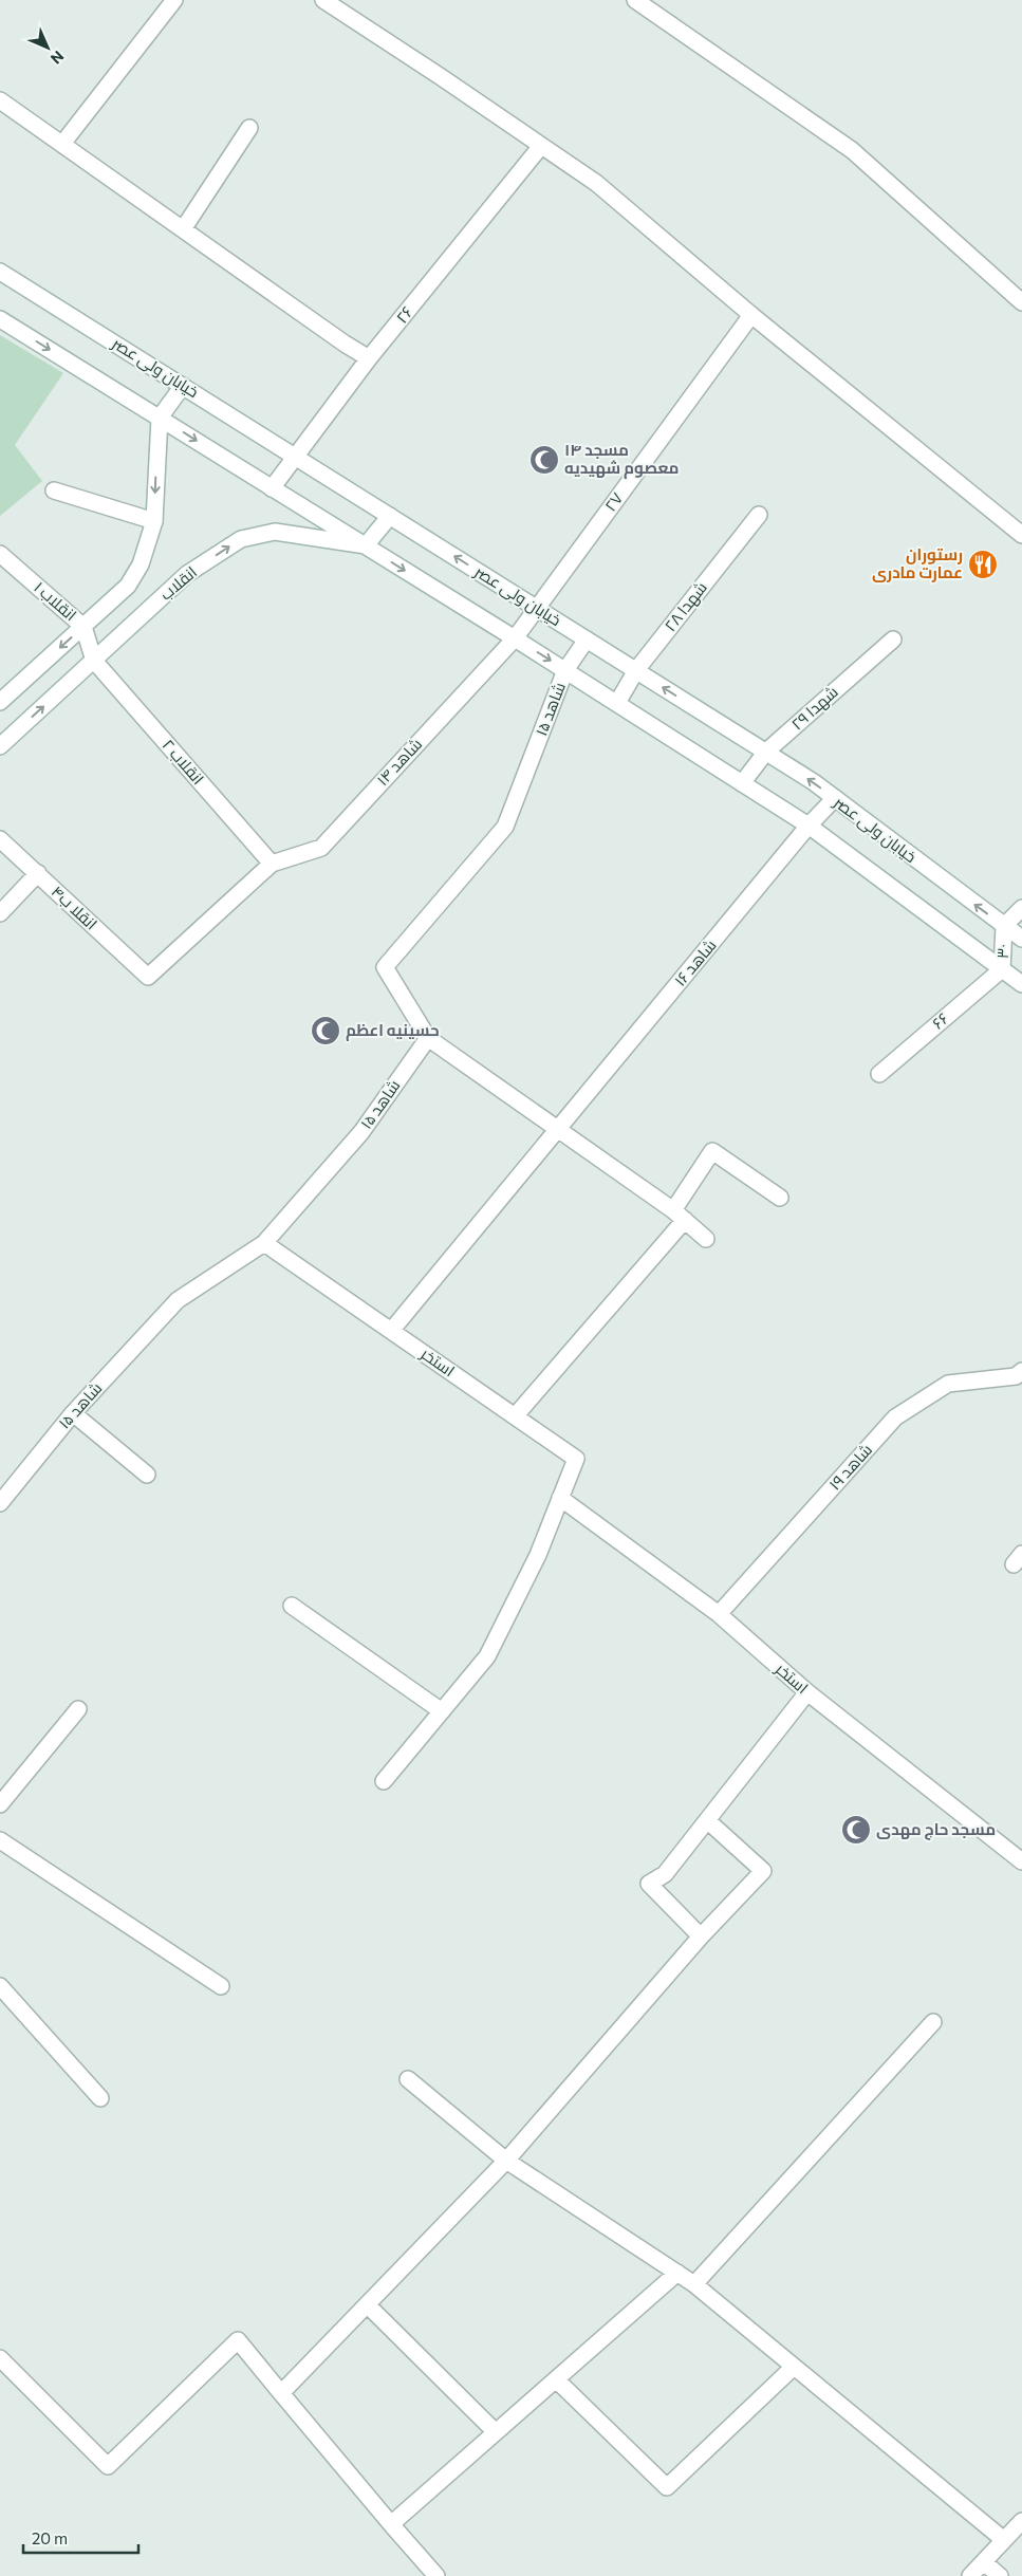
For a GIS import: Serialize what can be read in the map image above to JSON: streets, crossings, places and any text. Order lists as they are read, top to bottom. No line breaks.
{"streets":{"street":["۲۶","خیابان ولی عصر","۲۷","انقلاب","انقلاب ۱","شهدا ۲۸","شهدا ۲۹","شاهد ۱۵","انقلاب ۲","شاهد ۱۴","انقلا ب۴","۳۰","شاهد ۱۶","۶۶","استخر","شاهد ۱۹"]},"crossings":[["۲۶","خیابان ولی عصر"],["خیابان ولی عصر","۲۷"],["خیابان ولی عصر","شهدا ۲۸"],["خیابان ولی عصر","شهدا ۲۹"],["خیابان ولی عصر","شاهد ۱۵"],["خیابان ولی عصر","۳۰"],["خیابان ولی عصر","شاهد ۱۶"],["۲۷","شاهد ۱۴"],["انقلاب","انقلاب ۱"],["انقلاب","انقلاب ۲"],["انقلاب ۱","انقلاب ۲"],["شاهد ۱۵","استخر"],["انقلاب ۲","شاهد ۱۴"],["انقلاب ۲","انقلا ب۴"],["شاهد ۱۴","انقلا ب۴"],["۳۰","۶۶"],["شاهد ۱۶","استخر"],["استخر","شاهد ۱۹"]],"one_way":["انقلاب"],"places":{"mosque":["مسجد ۱۴ معصوم شهیدیه","حسینیه اعظم","مسجد حاج مهدی"],"restaurant":["رستوران عمارت مادری"]},"scale_bar":"20 m","north":"bottom right"}
